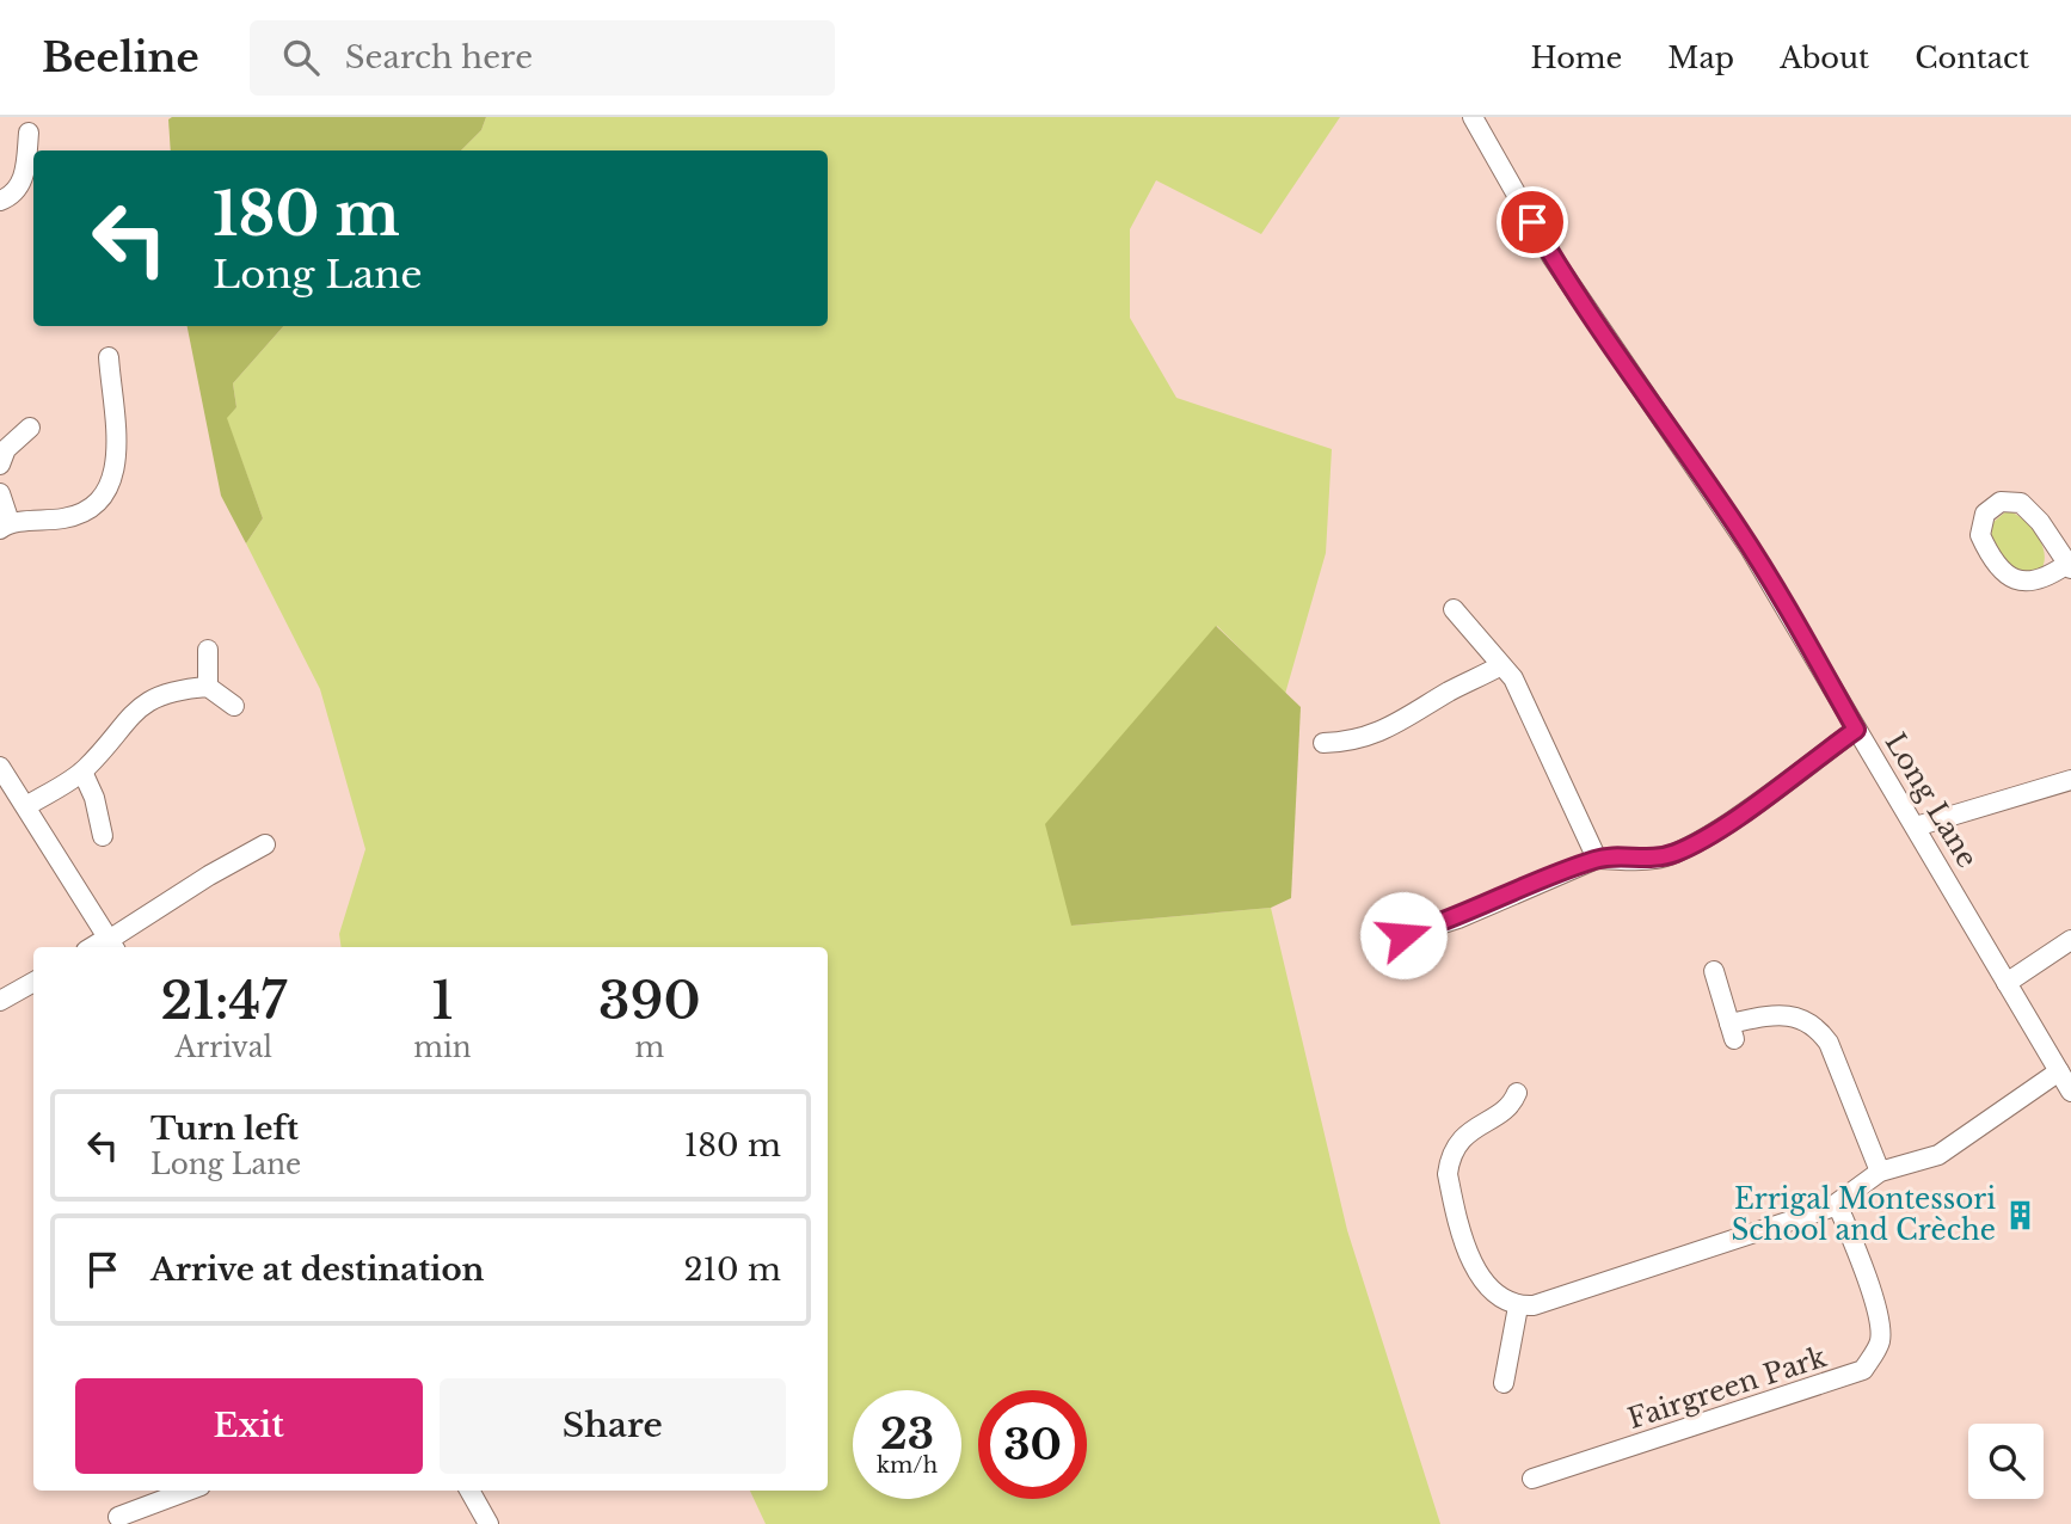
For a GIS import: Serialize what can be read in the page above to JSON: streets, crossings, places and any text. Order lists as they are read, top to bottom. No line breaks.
{"streets":{"street":["Long Lane","Fairgreen Park"]},"places":{"building":["Errigal Montessori School and Crèche"]},"page":{"header":"Beeline","search":"Search here","nav":["Home","Map","About","Contact"],"turn":["180 m","Long Lane"],"eta":["21:47","Arrival","1","min","390","m"],"list":[{"name":"Turn left","note":"Long Lane","value":"180 m"},{"name":"Arrive at destination","value":"210 m"}],"buttons":["Exit","Share"],"speed":"23 km/h","limit":"30"}}
